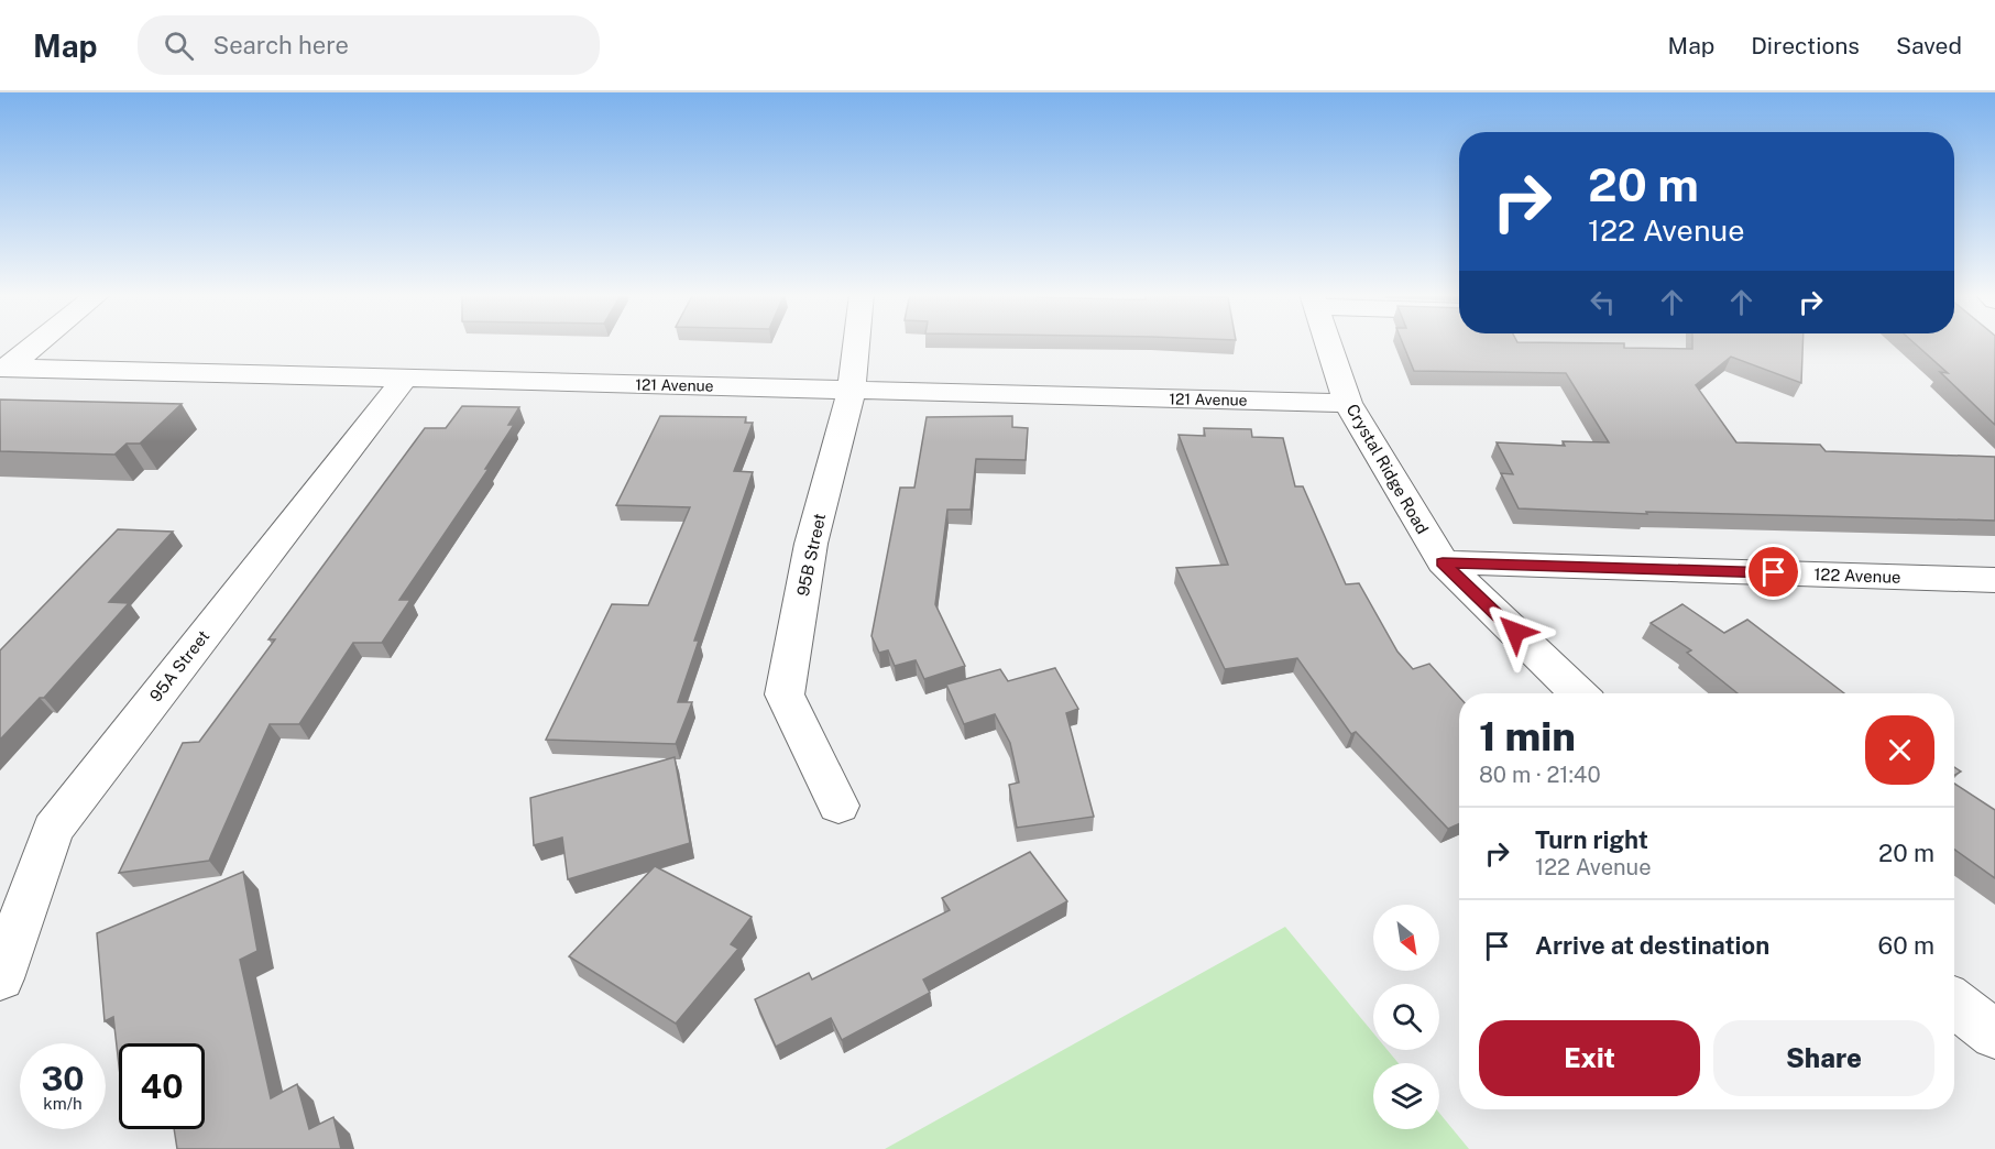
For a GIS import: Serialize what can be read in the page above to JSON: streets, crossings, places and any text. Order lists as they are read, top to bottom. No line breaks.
{"streets":{"street":["121 Avenue","Crystal Ridge Road","95B Street","122 Avenue","95A Street"]},"crossings":[["121 Avenue","Crystal Ridge Road"],["121 Avenue","95B Street"],["121 Avenue","95A Street"],["Crystal Ridge Road","122 Avenue"]],"north":"bottom right","page":{"header":"Map","search":"Search here","nav":["Map","Directions","Saved"],"turn":["20 m","122 Avenue"],"heading":["1 min","80 m · 21:40"],"list":[{"name":"Turn right","note":"122 Avenue","value":"20 m"},{"name":"Arrive at destination","value":"60 m"}],"buttons":["Exit","Share"],"speed":"30 km/h","limit":"40"}}
